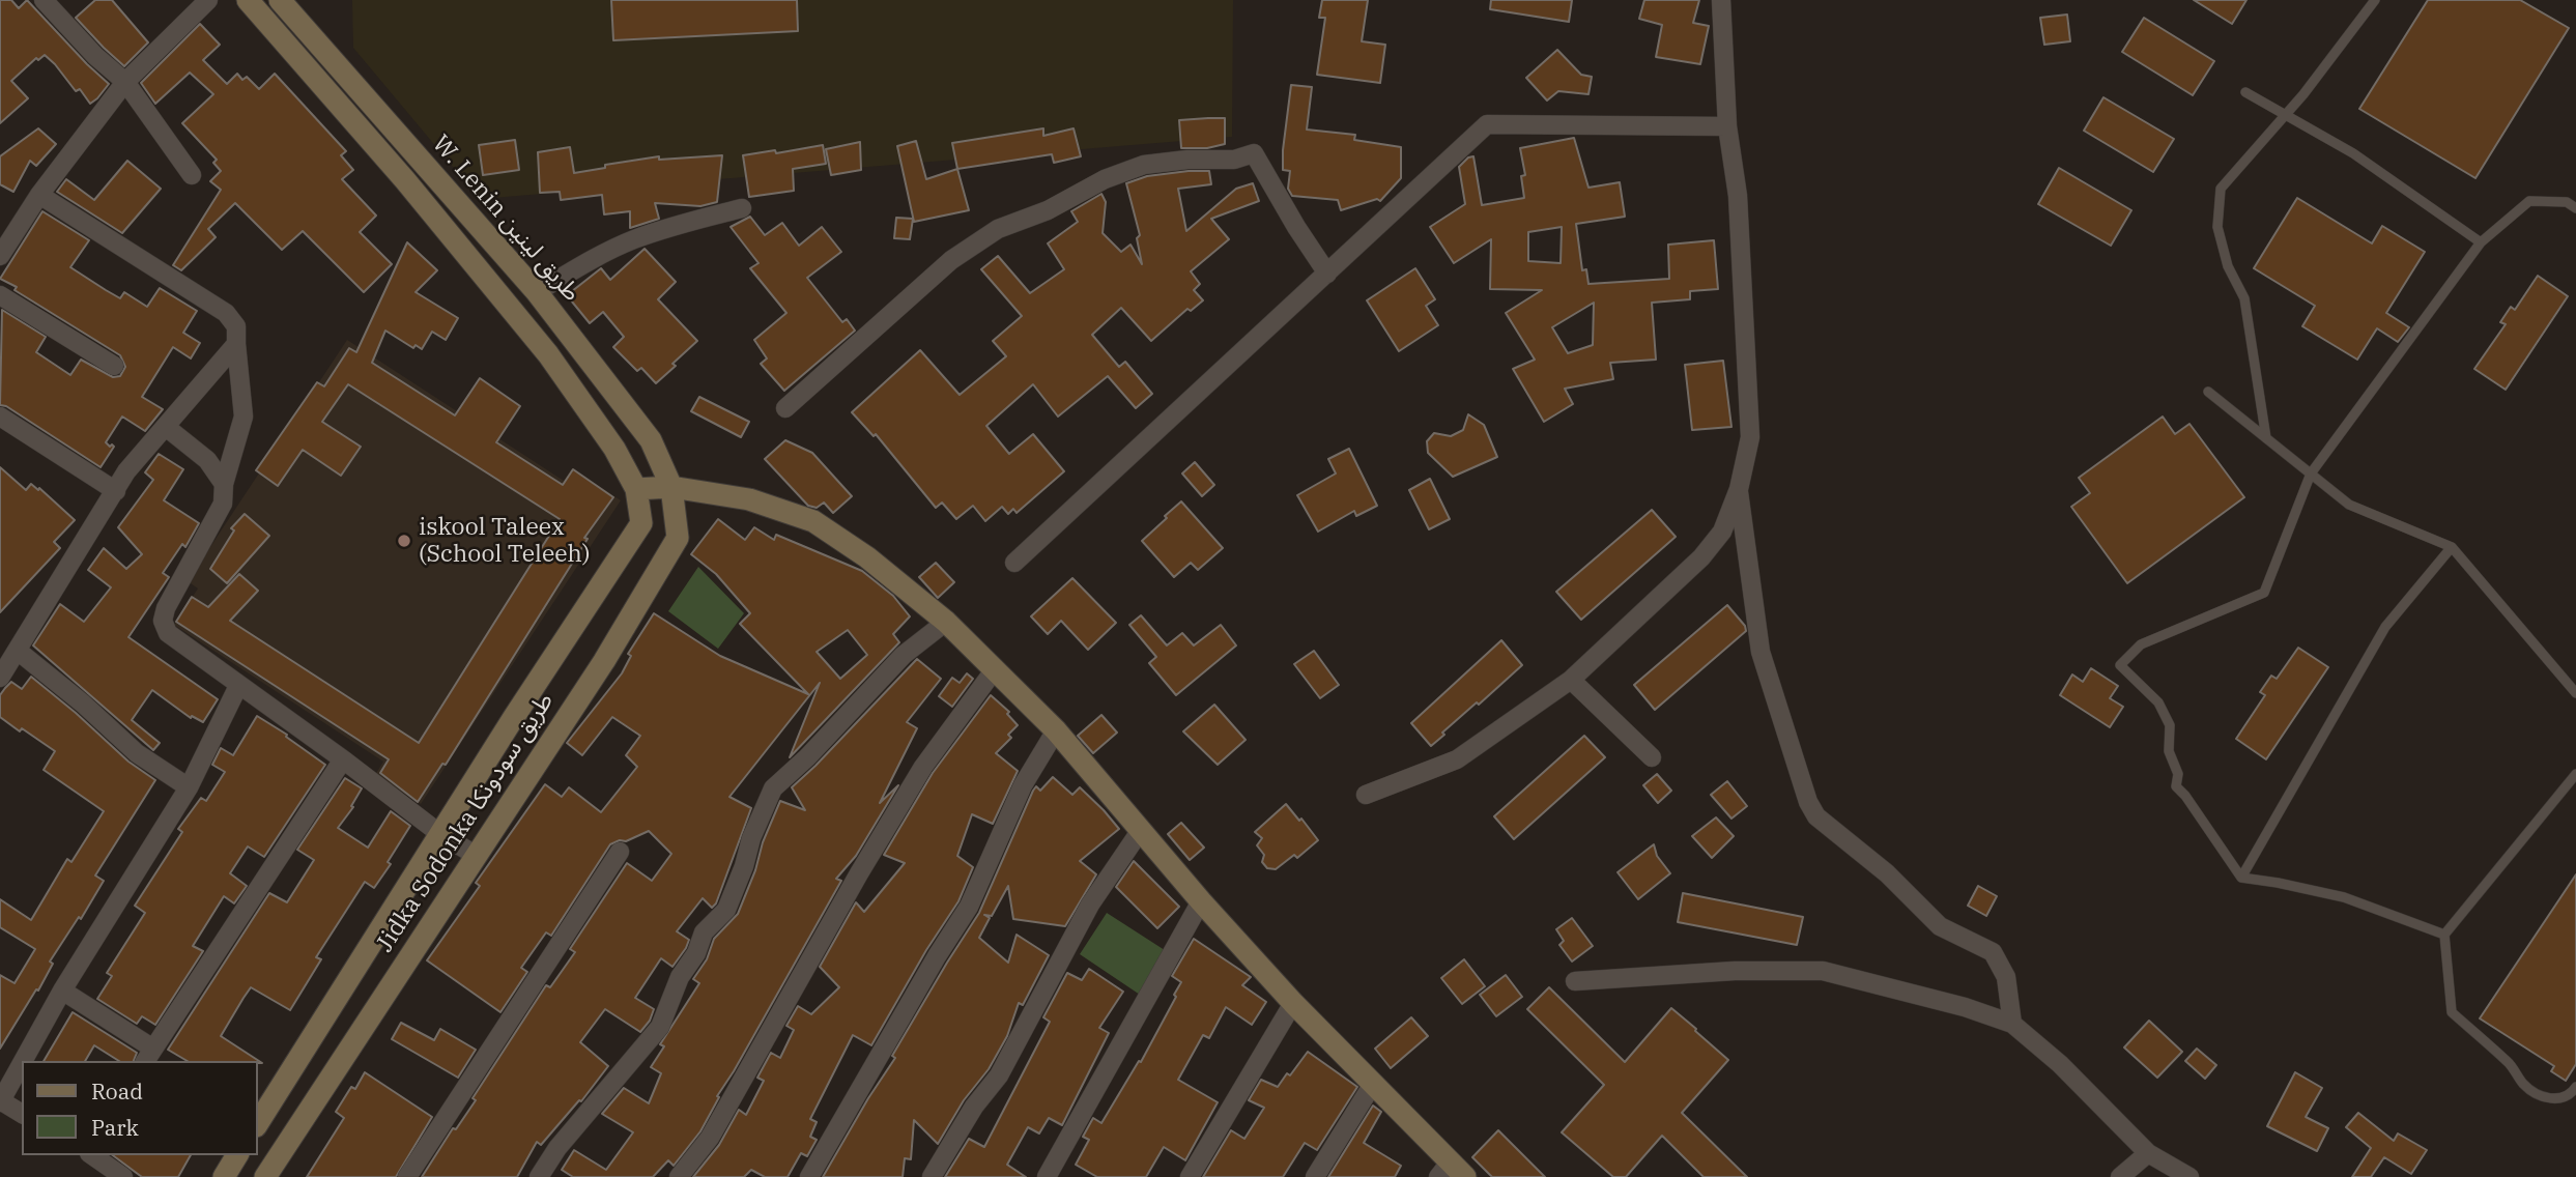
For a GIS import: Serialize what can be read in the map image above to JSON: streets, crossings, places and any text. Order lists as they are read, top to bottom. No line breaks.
{"streets":{"main road":["W. Lenin طريق لينين","Jidka Sodonka طريق سودونكا"]},"crossings":[["W. Lenin طريق لينين","Jidka Sodonka طريق سودونكا"]],"places":["iskool Taleex (School Teleeh)"],"legend":["Road","Park"]}
